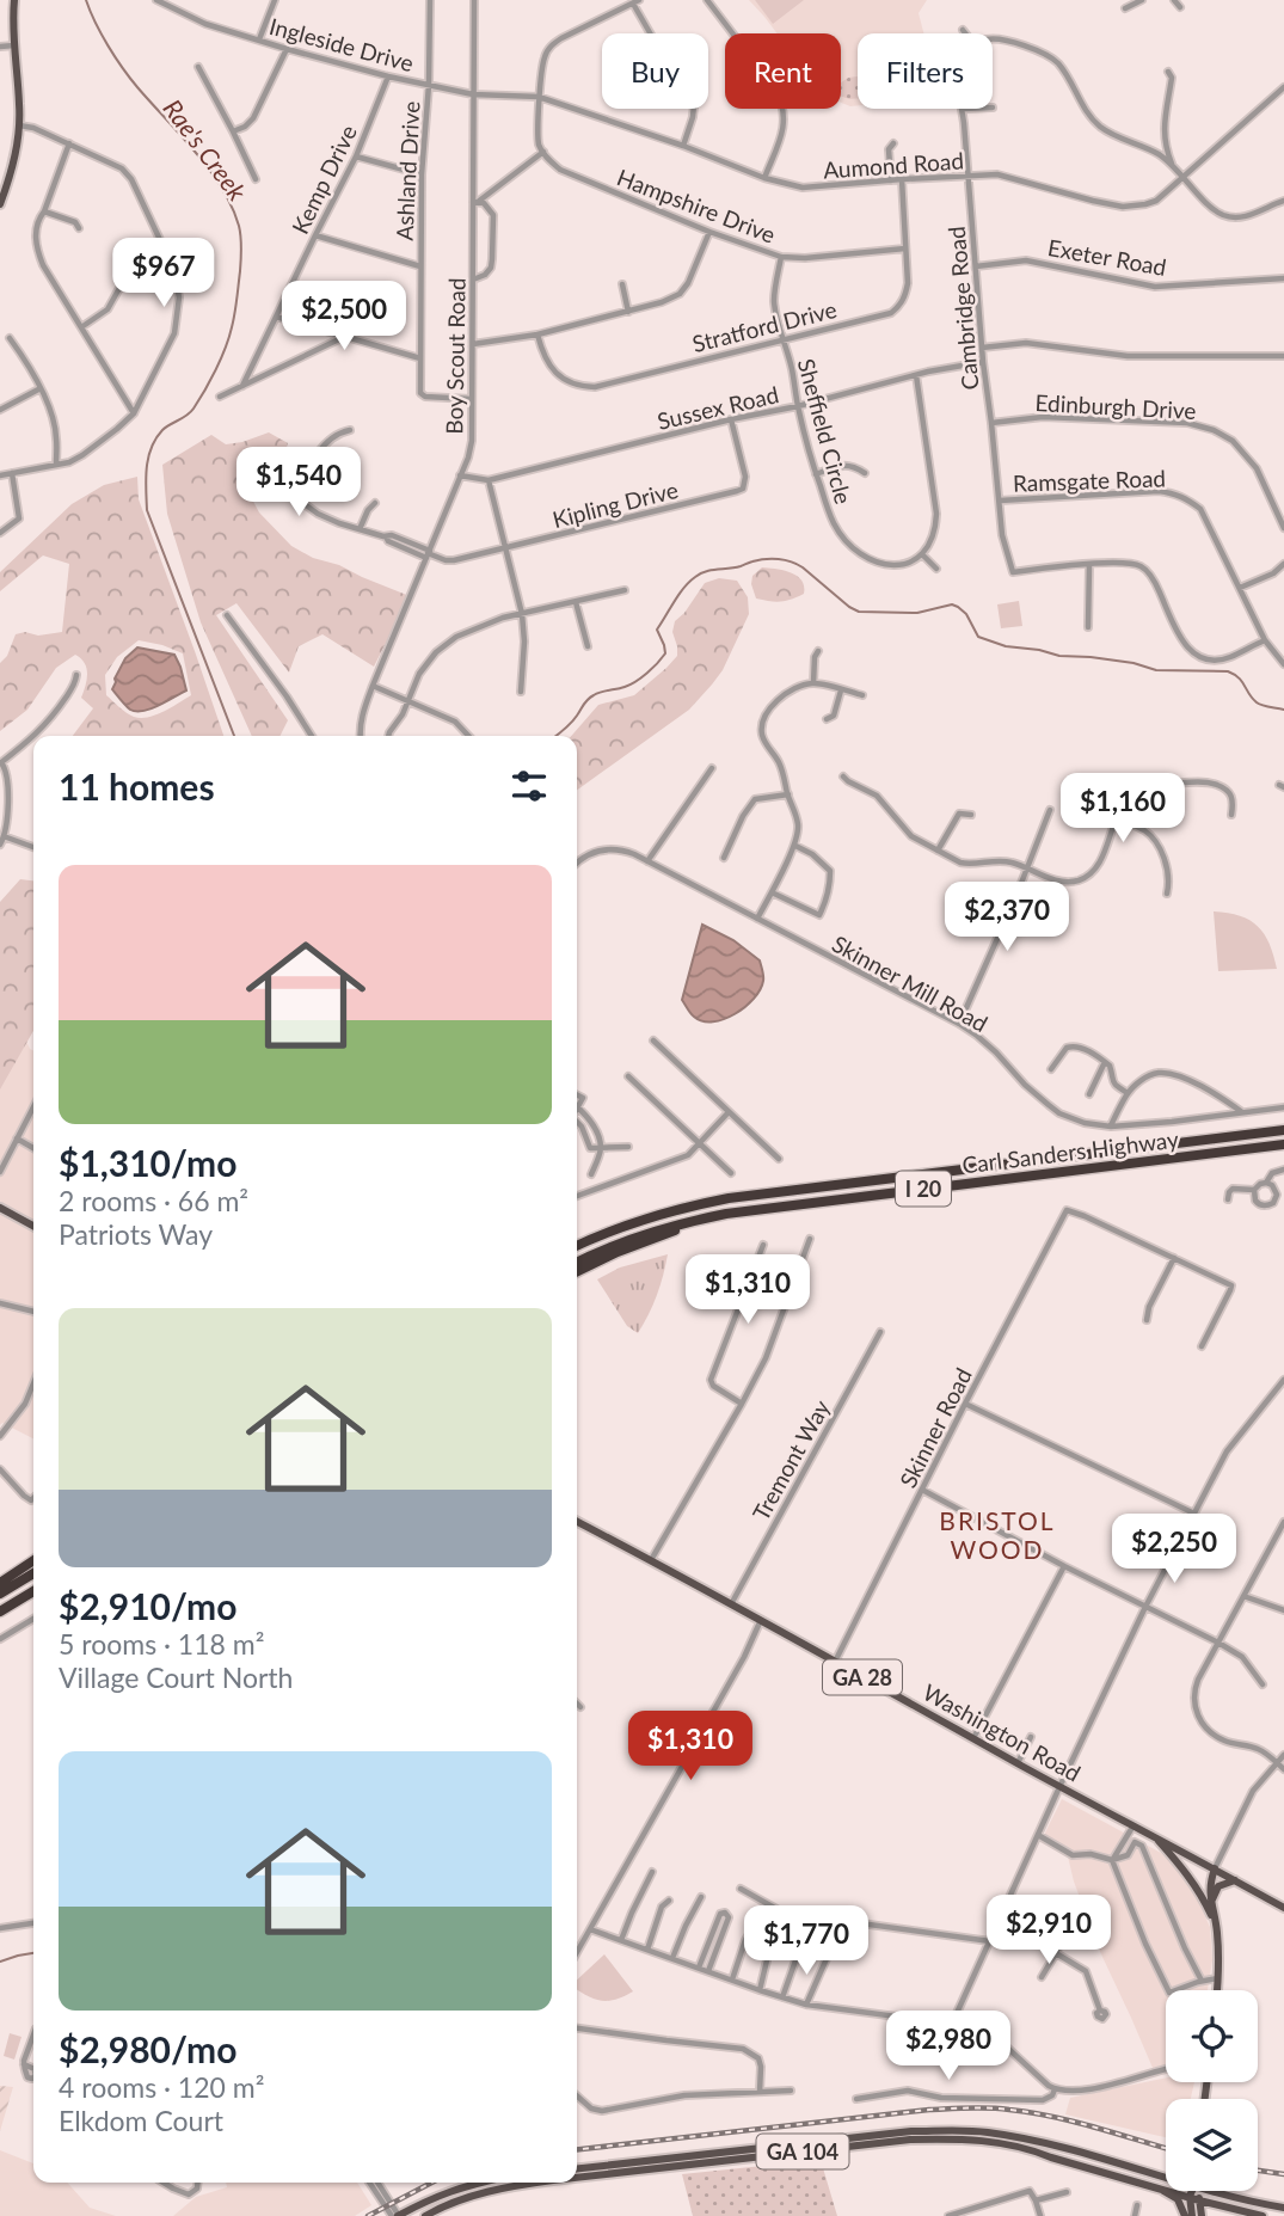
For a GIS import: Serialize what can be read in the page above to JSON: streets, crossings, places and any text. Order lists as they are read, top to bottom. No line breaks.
{"streets":{"highway":["Carl Sanders Highway","I 20"],"main road":["GA 28","Washington Road","GA 104"],"street":["Ingleside Drive","Aumond Road","Ashland Drive","Kemp Drive","Hampshire Drive","Exeter Road","Cambridge Road","Stratford Drive","Boy Scout Road","Edinburgh Drive","Sussex Road","Sheffield Circle","Ramsgate Road","Kipling Drive","Skinner Mill Road","Skinner Road","Tremont Way"]},"crossings":[["Ingleside Drive","Aumond Road"],["Ingleside Drive","Ashland Drive"],["Ingleside Drive","Kemp Drive"],["Ingleside Drive","Boy Scout Road"],["Aumond Road","Cambridge Road"],["Aumond Road","Stratford Drive"],["Aumond Road","Boy Scout Road"],["Ashland Drive","Boy Scout Road"],["Hampshire Drive","Stratford Drive"],["Hampshire Drive","Sheffield Circle"],["Exeter Road","Cambridge Road"],["Cambridge Road","Edinburgh Drive"],["Cambridge Road","Sussex Road"],["Cambridge Road","Ramsgate Road"],["Stratford Drive","Sheffield Circle"],["Boy Scout Road","Sussex Road"],["Boy Scout Road","Kipling Drive"],["Sussex Road","Sheffield Circle"],["Sussex Road","Kipling Drive"],["Skinner Road","Washington Road"],["Tremont Way","Washington Road"],["GA 28","Washington Road"]],"districts":["BRISTOL WOOD"],"water":["Rae's Creek"],"page":{"chip":["Buy","Rent","Filters"],"price":["$967","$2,500","$1,540","$1,160","$2,370","$1,310","$2,250","$1,310","$2,910","$1,770","$2,980"],"heading":"11 homes","list":[{"name":"$1,310/mo","note":"2 rooms · 66 m² · Patriots Way"},{"name":"$2,910/mo","note":"5 rooms · 118 m² · Village Court North"},{"name":"$2,980/mo","note":"4 rooms · 120 m² · Elkdom Court"}]}}
